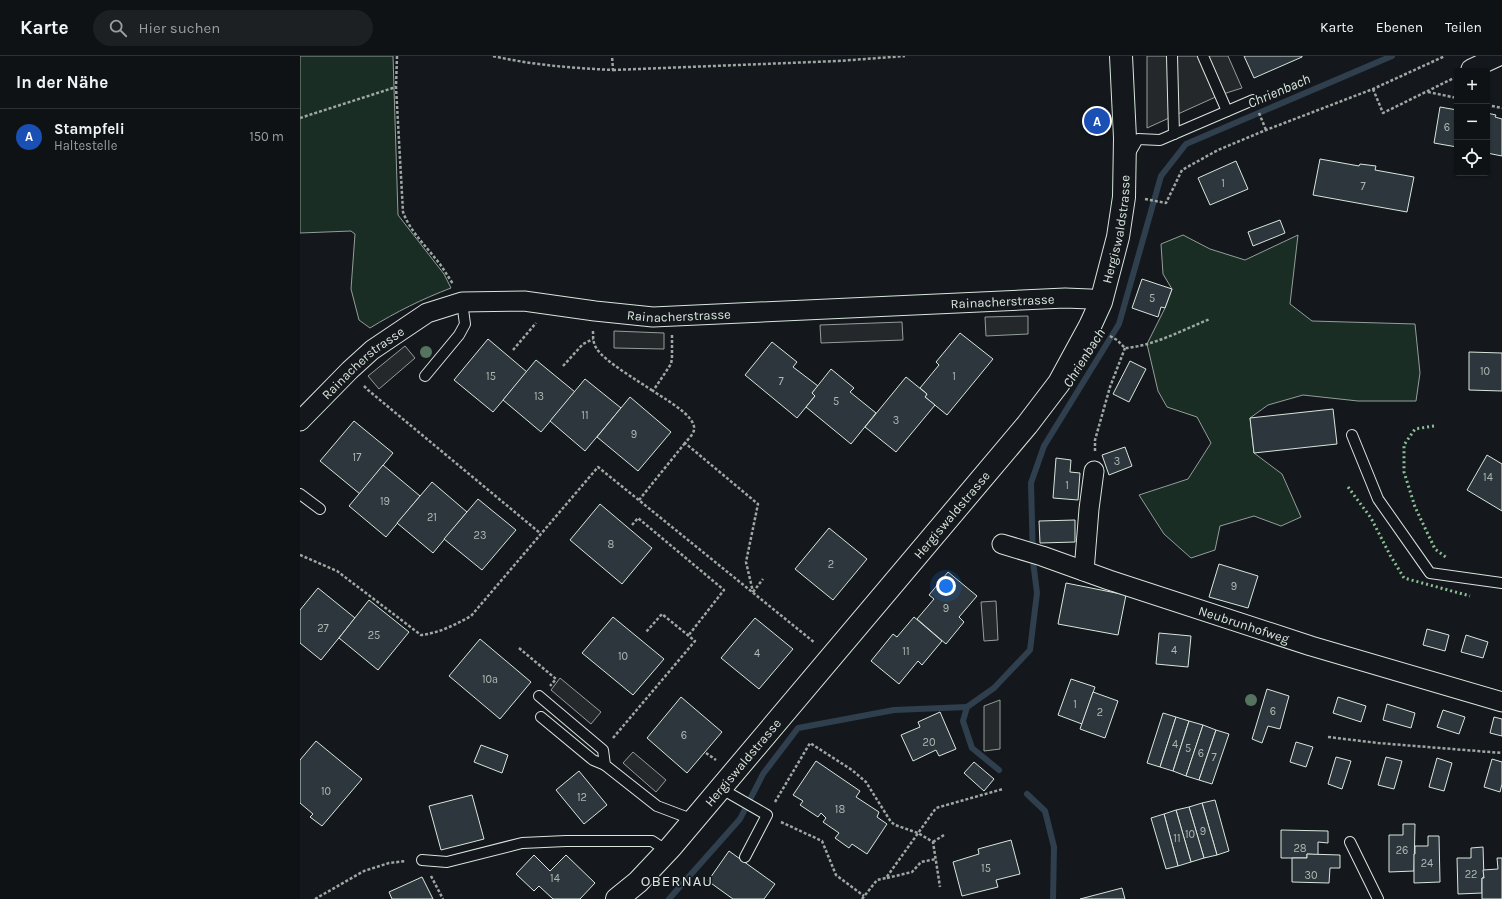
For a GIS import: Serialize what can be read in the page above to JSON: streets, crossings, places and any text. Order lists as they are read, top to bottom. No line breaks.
{"streets":{"street":["Hergiswaldstrasse","Rainacherstrasse","Neubrunhofweg"]},"crossings":[["Hergiswaldstrasse","Rainacherstrasse"]],"districts":["OBERNAU"],"water":["Chrienbach"],"house_numbers":["6","1","7","5","10","15","1","7","13","5","11","3","9","17","3","14","1","19","21","23","8","2","9","9","27","25","4","11","4","10","10a","1","6","2","6","20","4","5","6","7","10","12","18","9","10","11","28","26","24","15","22","30","14"],"page":{"header":"Karte","search":"Hier suchen","nav":["Karte","Ebenen","Teilen"],"heading":"In der Nähe","map_buttons":["+","−"],"pins":"A","list":[{"mark":"A","name":"Stampfeli","note":"Haltestelle","value":"150 m"}]}}
